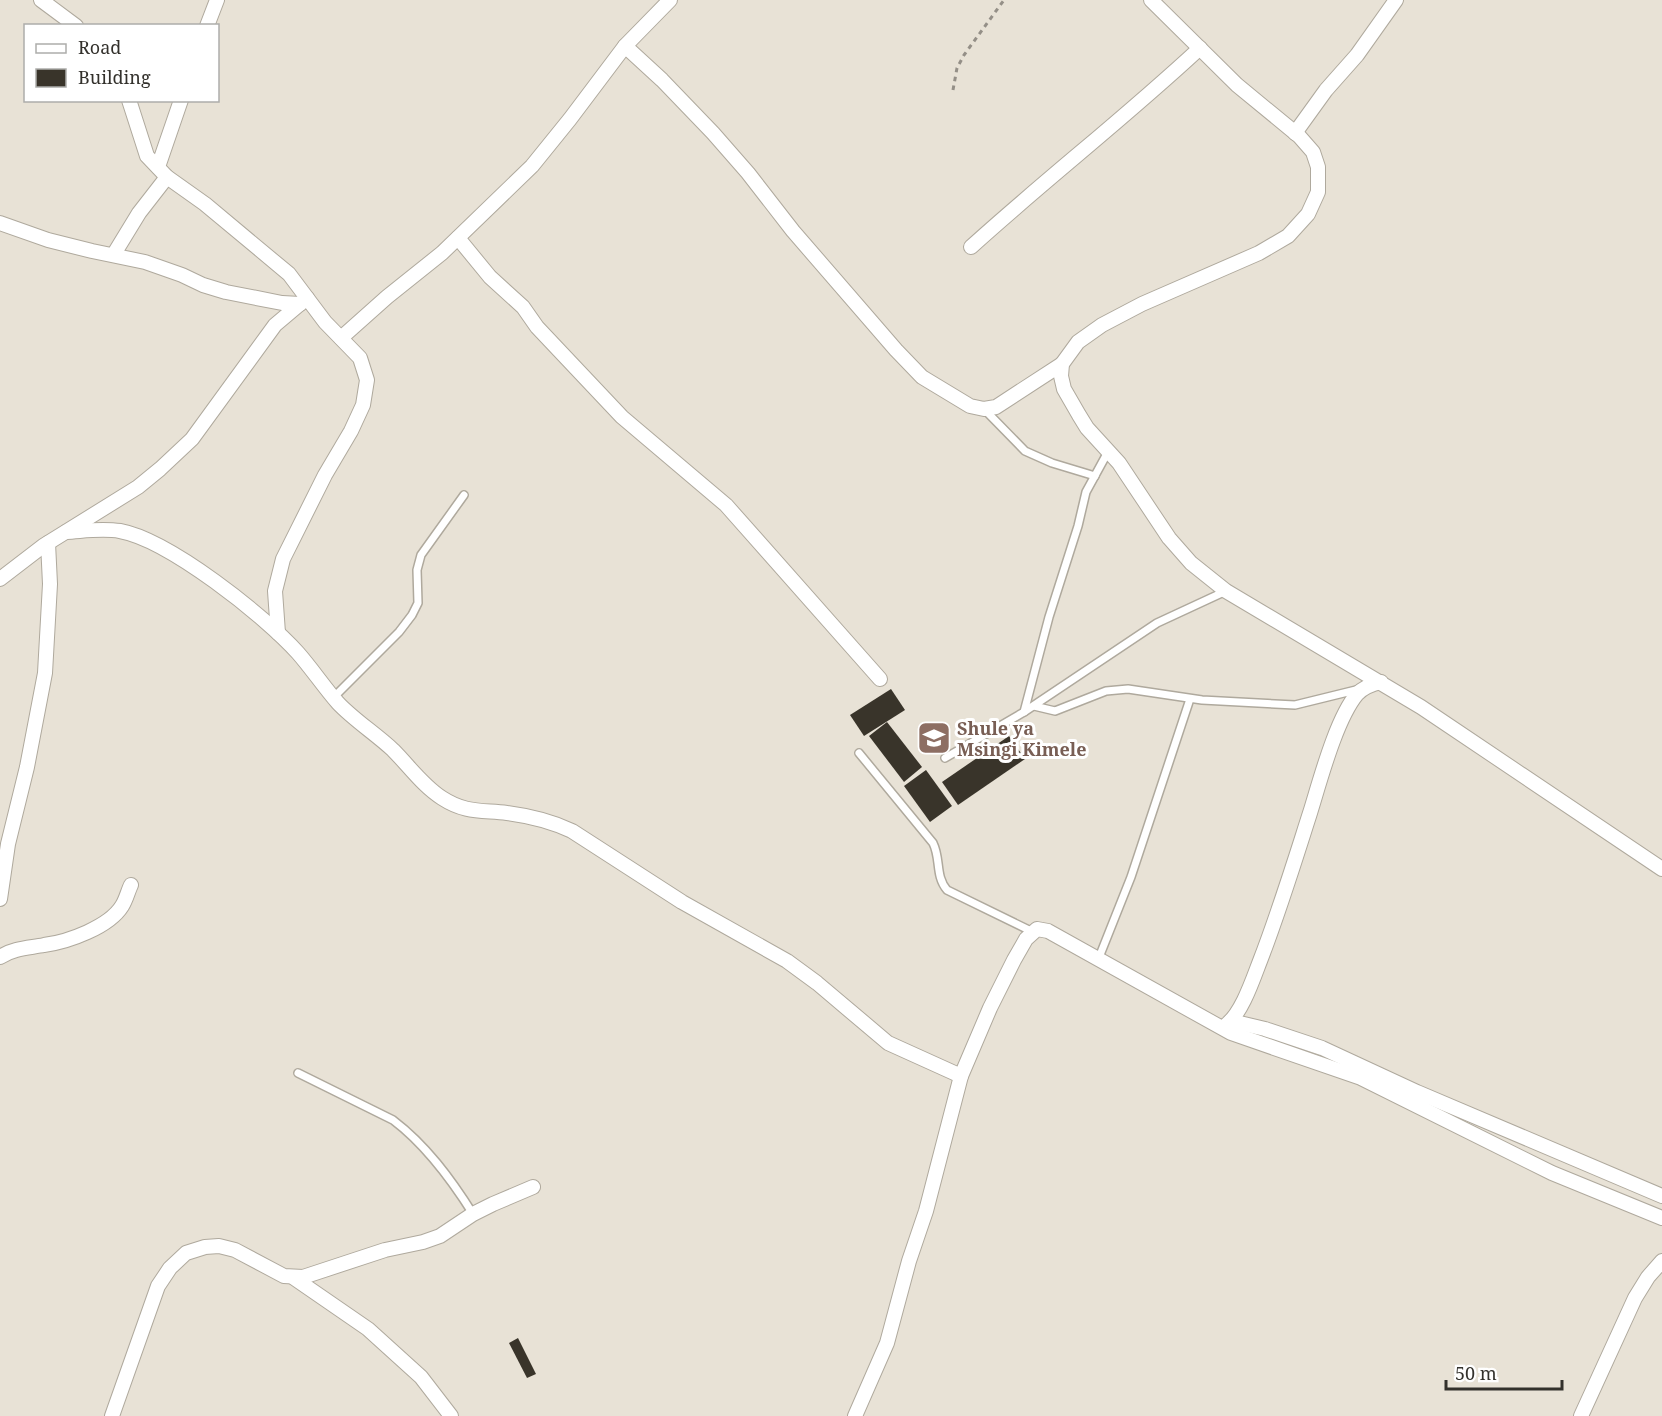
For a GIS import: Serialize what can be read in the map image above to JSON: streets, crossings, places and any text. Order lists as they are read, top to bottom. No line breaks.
{"places":{"school or university":["Shule ya Msingi Kimele"]},"legend":["Road","Building"],"scale_bar":"50 m"}
